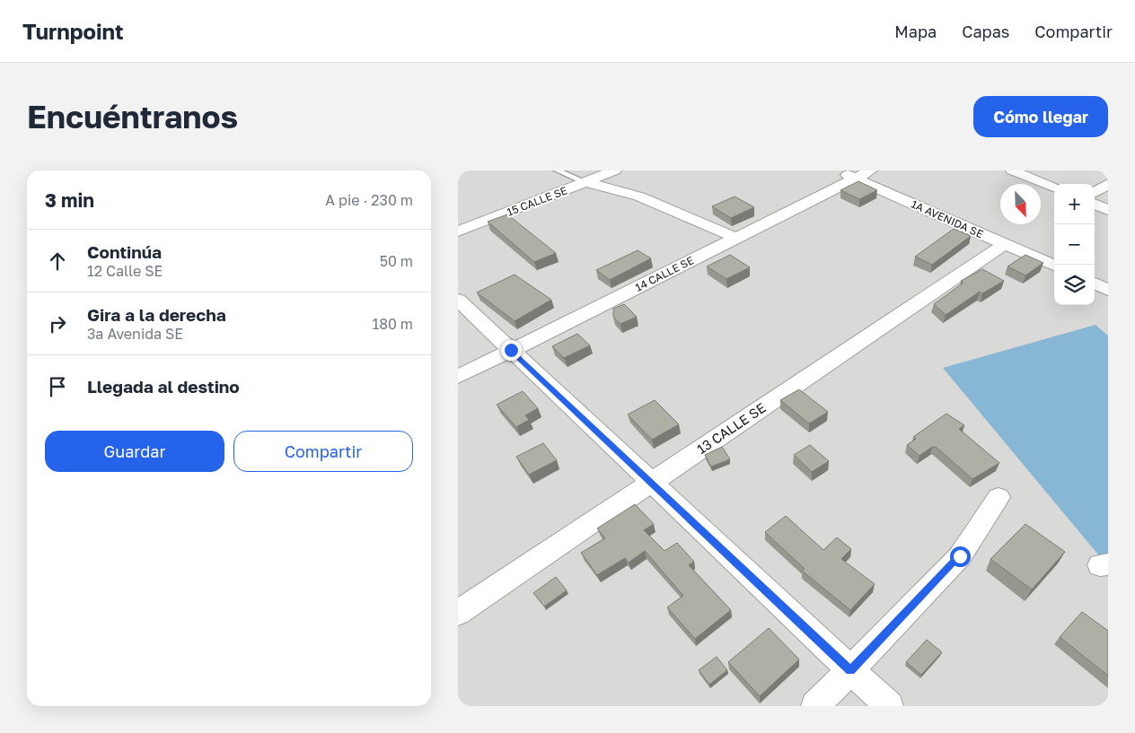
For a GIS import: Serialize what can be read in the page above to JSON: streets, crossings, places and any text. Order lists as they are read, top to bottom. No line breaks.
{"streets":{"street":["15 CALLE SE","1A AVENIDA SE","14 CALLE SE","13 CALLE SE"]},"crossings":[["1A AVENIDA SE","14 CALLE SE"],["1A AVENIDA SE","13 CALLE SE"]],"north":"bottom right","page":{"header":"Turnpoint","nav":["Mapa","Capas","Compartir"],"buttons":["Cómo llegar",["Guardar","Compartir"]],"title":"Encuéntranos","heading":["3 min","A pie · 230 m"],"map_buttons":["+","−"],"list":[["Continúa","12 Calle SE","50 m"],["Gira a la derecha","3a Avenida SE","180 m"],"Llegada al destino"]}}
